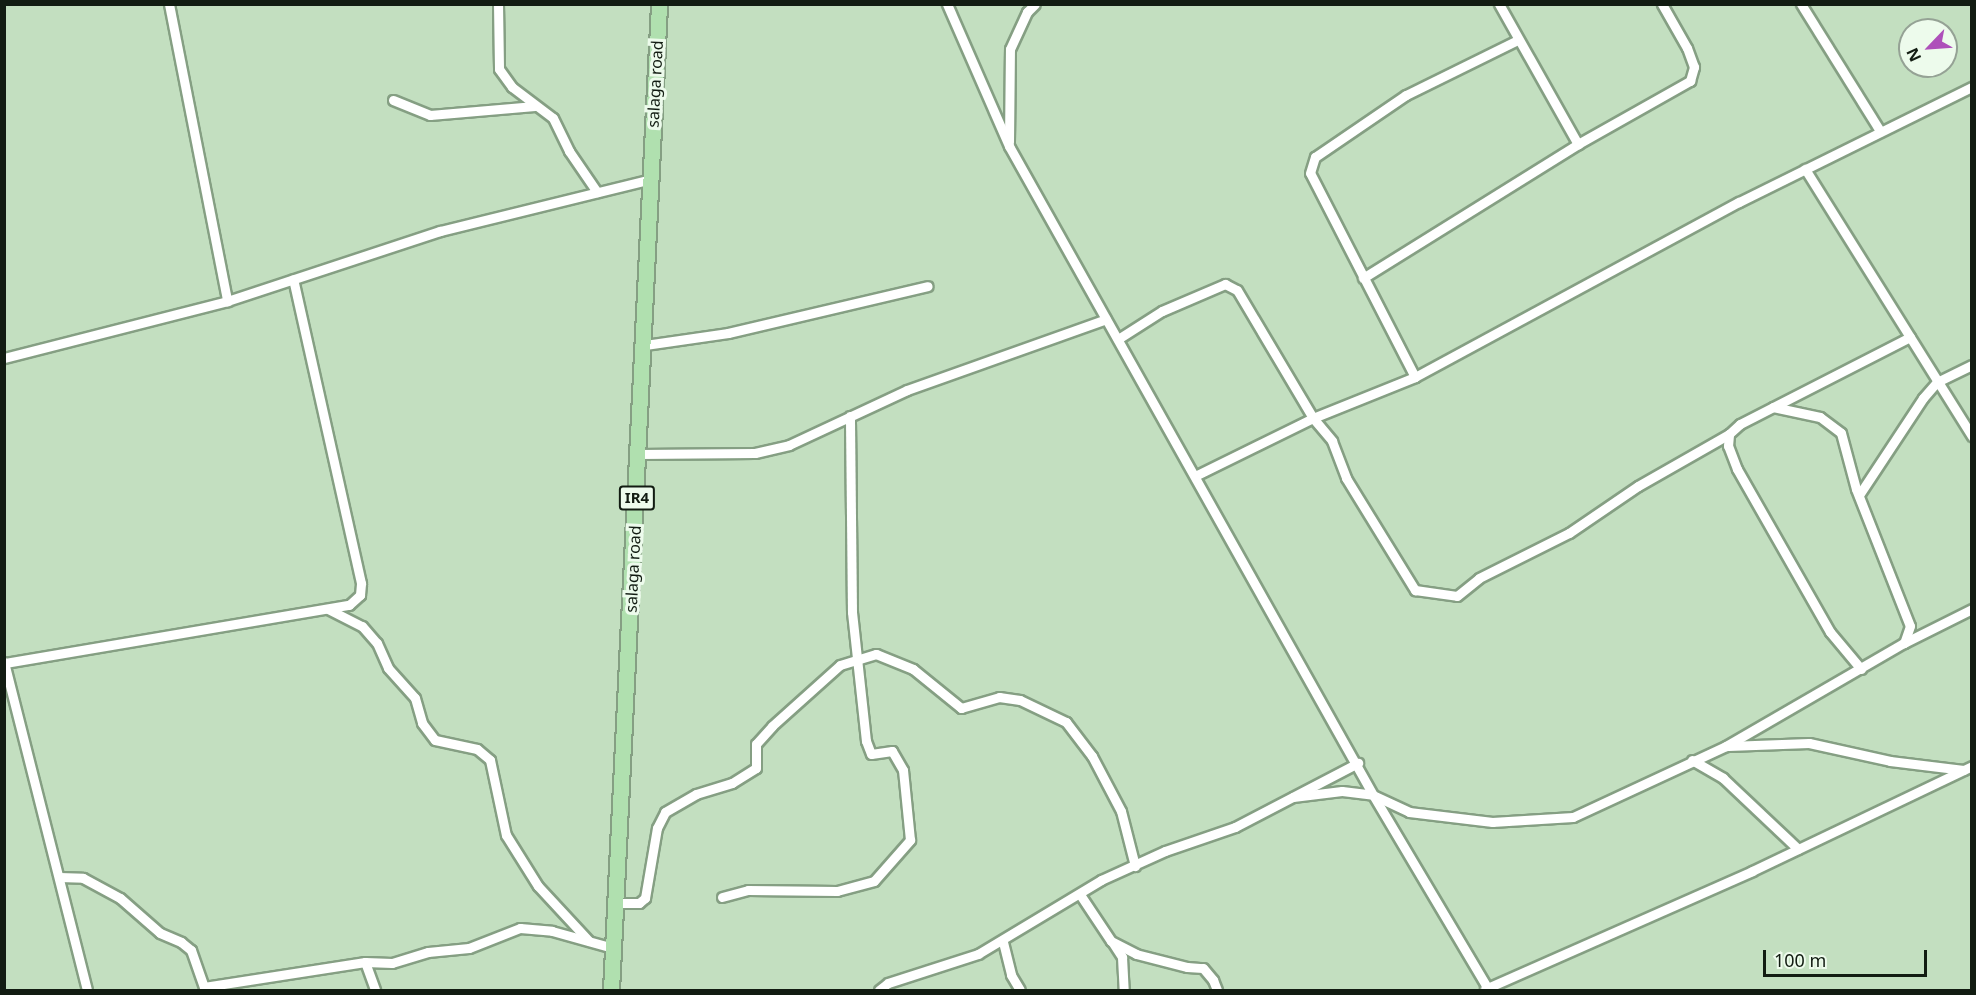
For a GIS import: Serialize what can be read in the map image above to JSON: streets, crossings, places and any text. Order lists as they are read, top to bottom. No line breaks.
{"streets":{"main road":["salaga road","IR4"]},"scale_bar":"100 m","north":"bottom left"}
